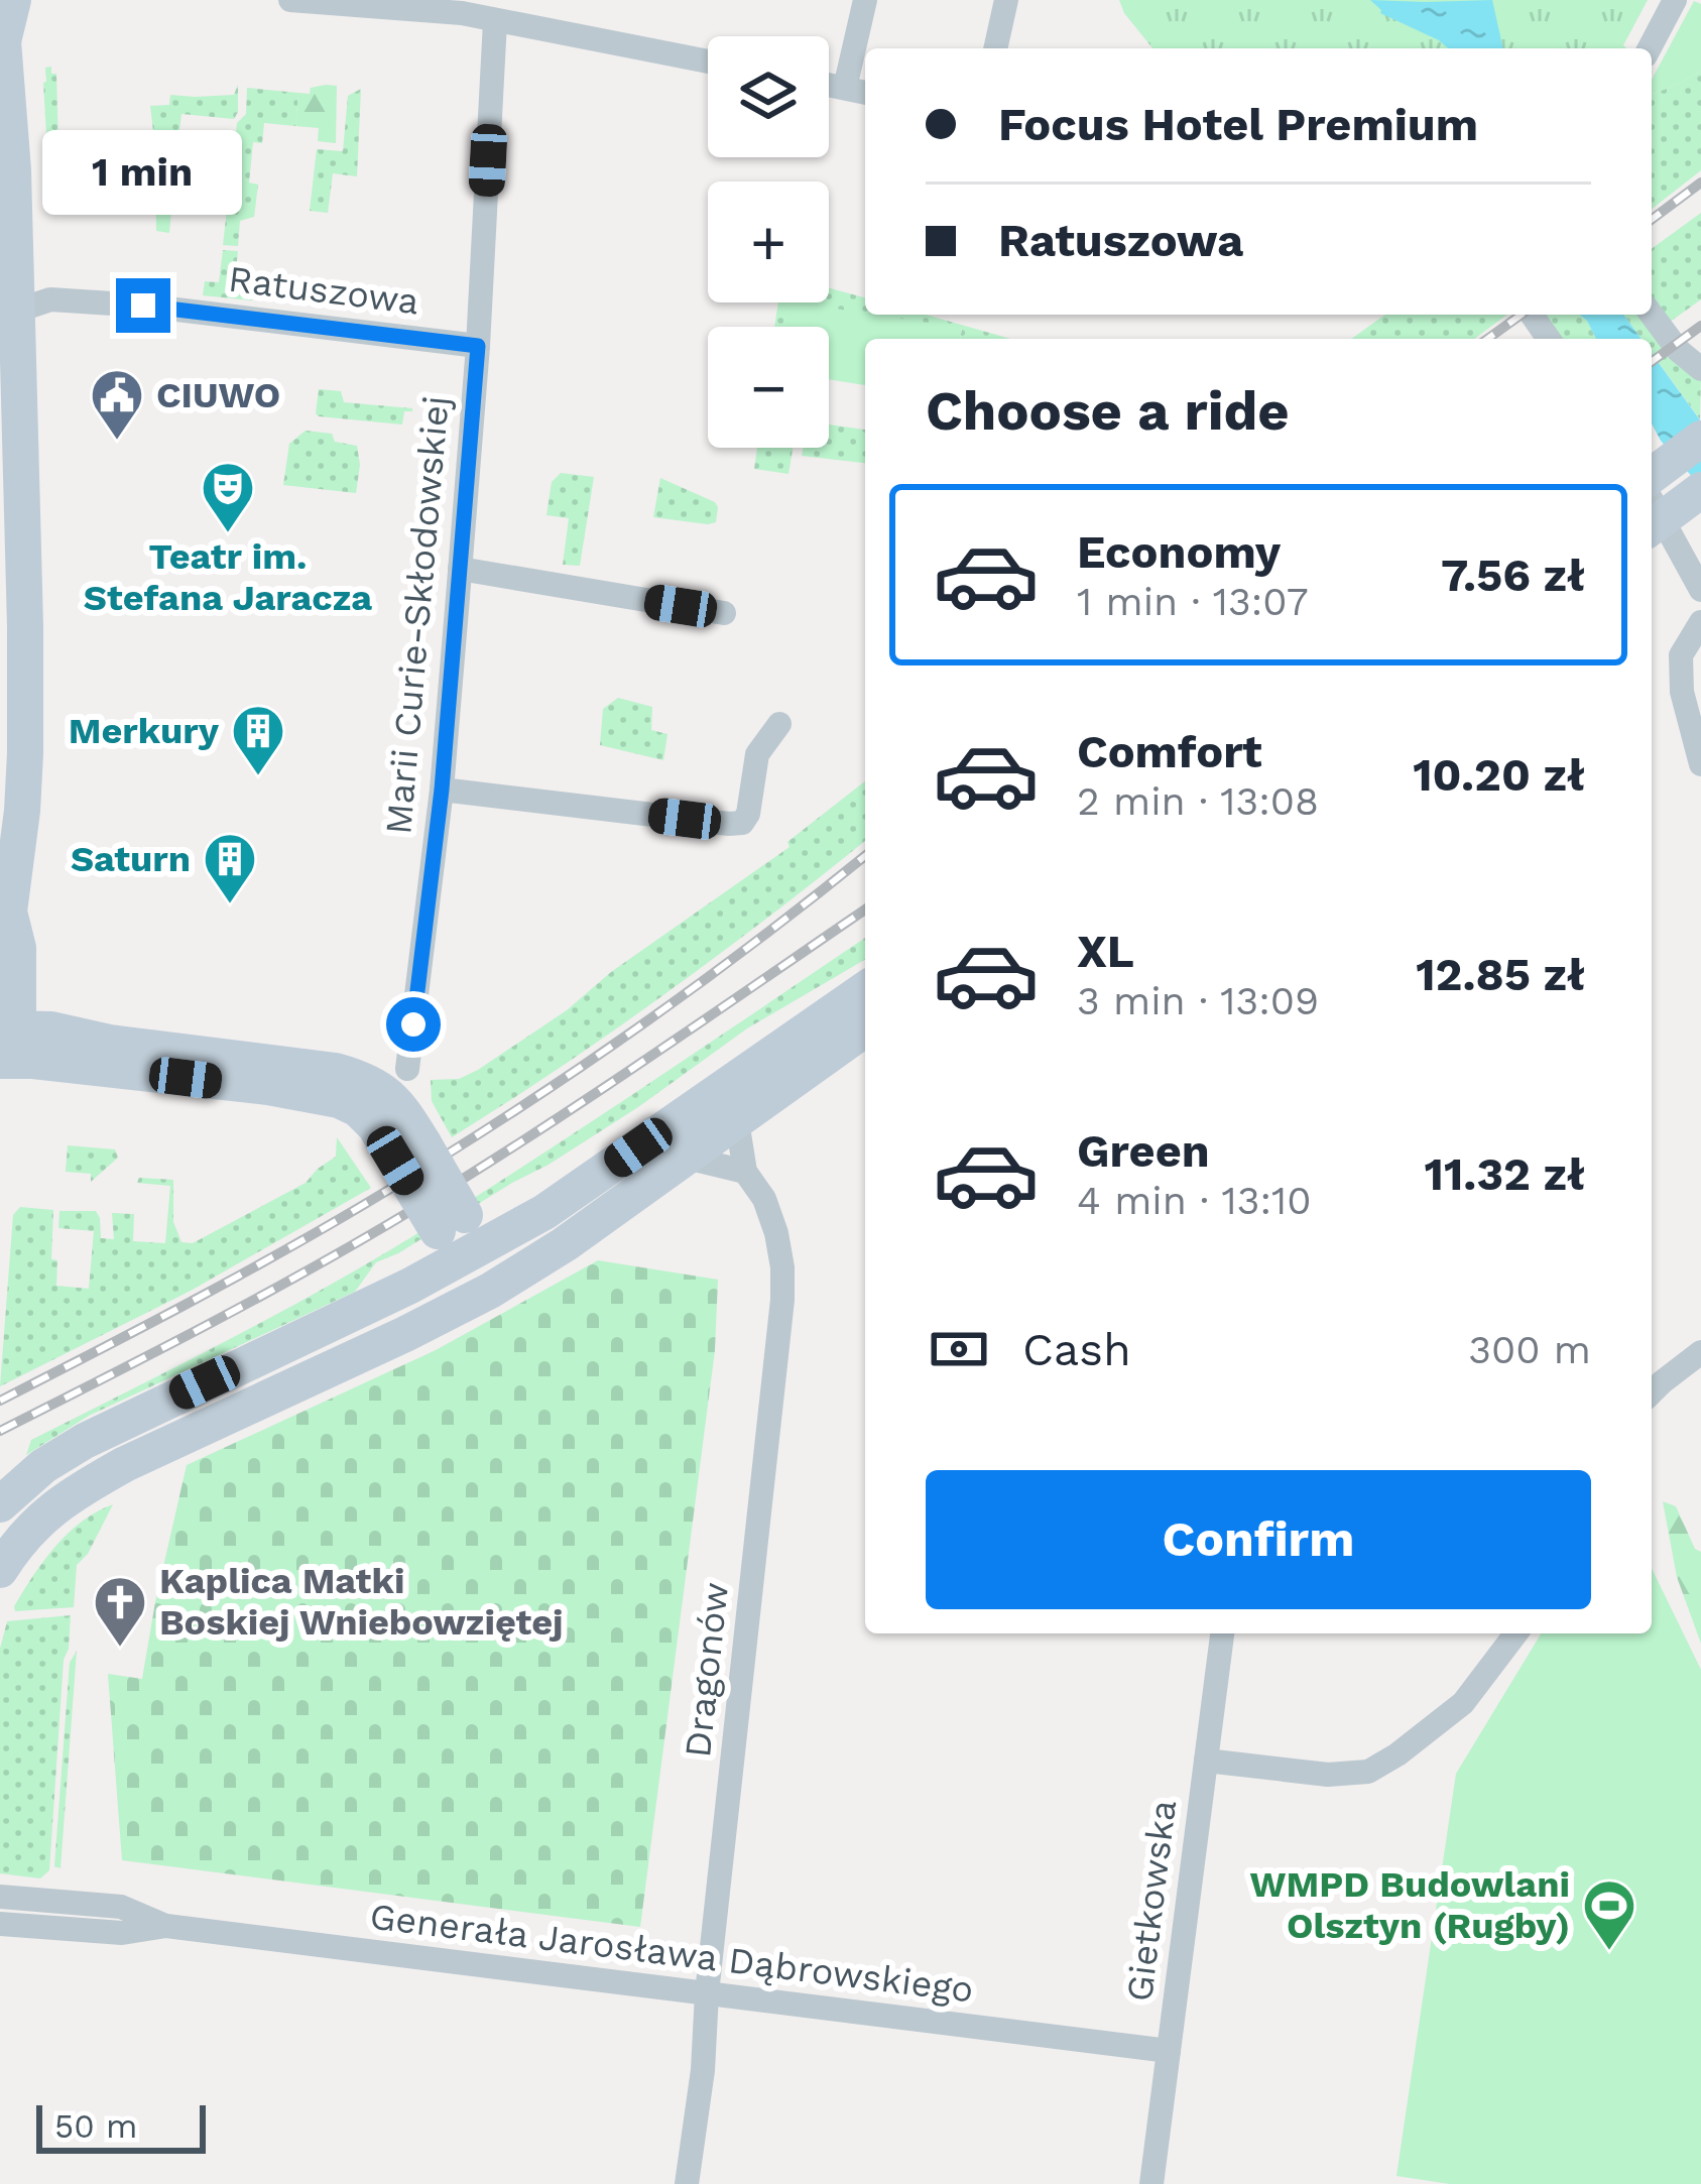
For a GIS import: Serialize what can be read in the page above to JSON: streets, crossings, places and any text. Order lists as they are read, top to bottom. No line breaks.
{"streets":{"street":["Ratuszowa","Marii Curie-Skłodowskiej","Dragonów","Gietkowska","Generała Jarosława Dąbrowskiego"]},"crossings":[["Ratuszowa","Marii Curie-Skłodowskiej"],["Dragonów","Generała Jarosława Dąbrowskiego"],["Gietkowska","Generała Jarosława Dąbrowskiego"]],"places":{"public building":["CIUWO"],"theatre":["Teatr im. Stefana Jaracza"],"building":["Merkury","Saturn"],"church":["Kaplica Matki Boskiej Wniebowziętej"],"sports":["WMPD Budowlani Olsztyn (Rugby)"]},"scale_bar":"50 m","page":{"map_buttons":["+","−"],"banner":["Focus Hotel Premium","Ratuszowa"],"bubble":"1 min","heading":"Choose a ride","list":[{"name":"Economy","note":"1 min · 13:07","value":"7.56 zł"},{"name":"Comfort","note":"2 min · 13:08","value":"10.20 zł"},{"name":"XL","note":"3 min · 13:09","value":"12.85 zł"},{"name":"Green","note":"4 min · 13:10","value":"11.32 zł"}],"pay":["Cash","300 m"],"buttons":"Confirm","scale":"50 m"}}
